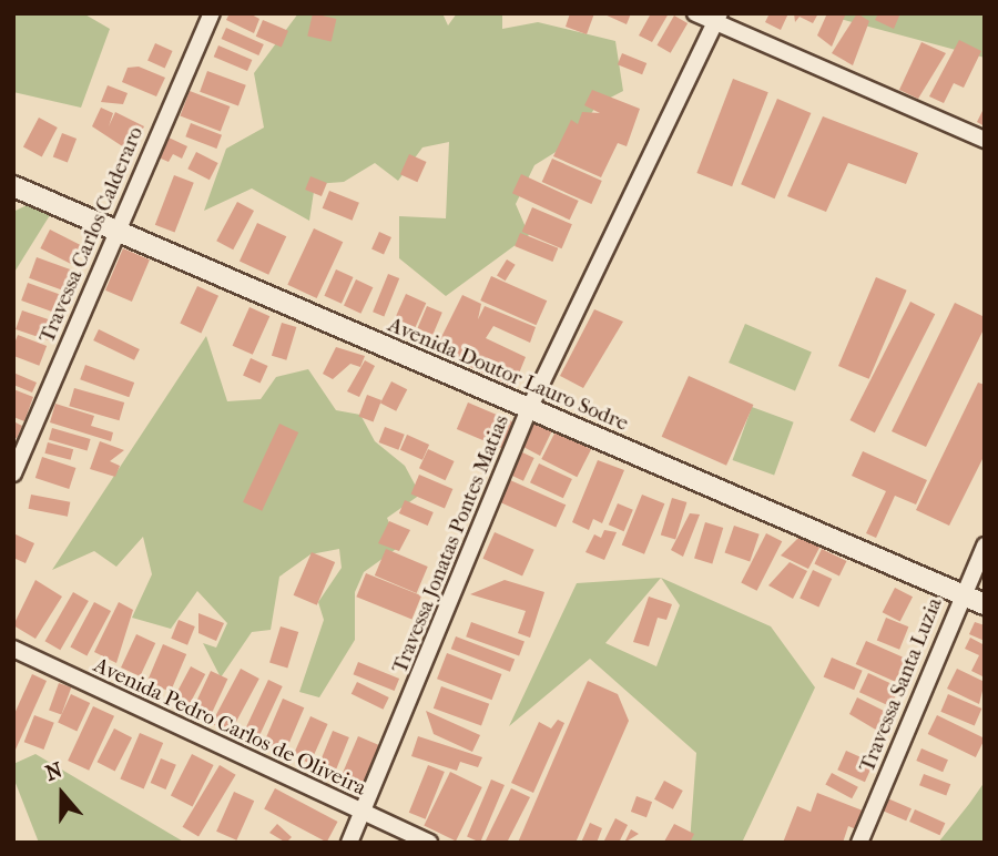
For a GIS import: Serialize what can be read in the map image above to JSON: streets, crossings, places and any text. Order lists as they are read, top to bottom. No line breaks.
{"streets":{"street":["Travessa Carlos Calderaro","Avenida Doutor Lauro Sodre","Travessa Jonatas Pontes Matias","Travessa Santa Luzia","Avenida Pedro Carlos de Oliveira"]},"crossings":[["Travessa Carlos Calderaro","Avenida Doutor Lauro Sodre"],["Avenida Doutor Lauro Sodre","Travessa Jonatas Pontes Matias"],["Avenida Doutor Lauro Sodre","Travessa Santa Luzia"],["Travessa Jonatas Pontes Matias","Avenida Pedro Carlos de Oliveira"]],"north":"top"}
